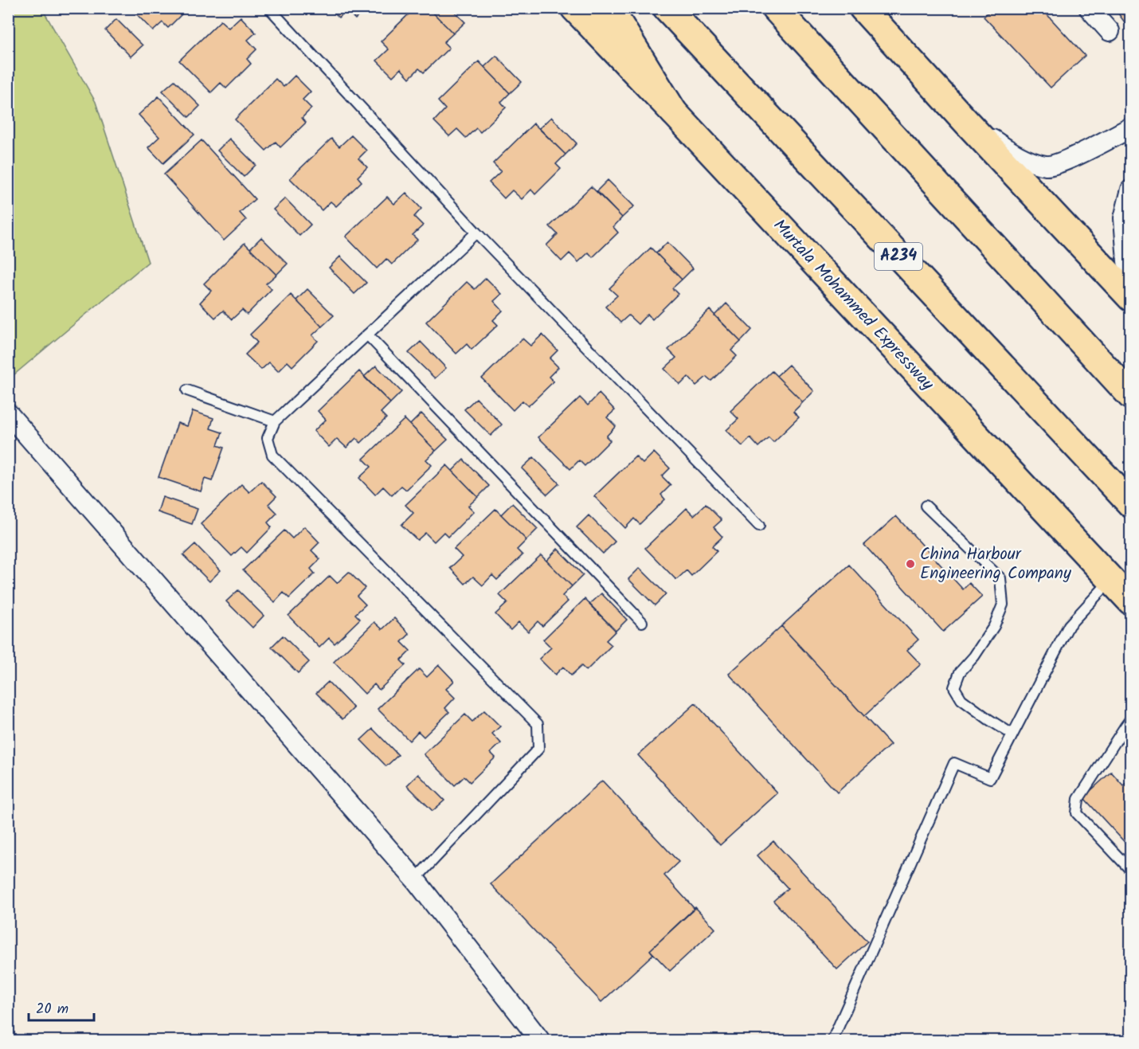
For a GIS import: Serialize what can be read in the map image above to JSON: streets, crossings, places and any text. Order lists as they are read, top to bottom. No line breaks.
{"streets":{"highway":["A234","Murtala Mohammed Expressway"]},"places":["China Harbour Engineering Company"],"scale_bar":"20 m"}
